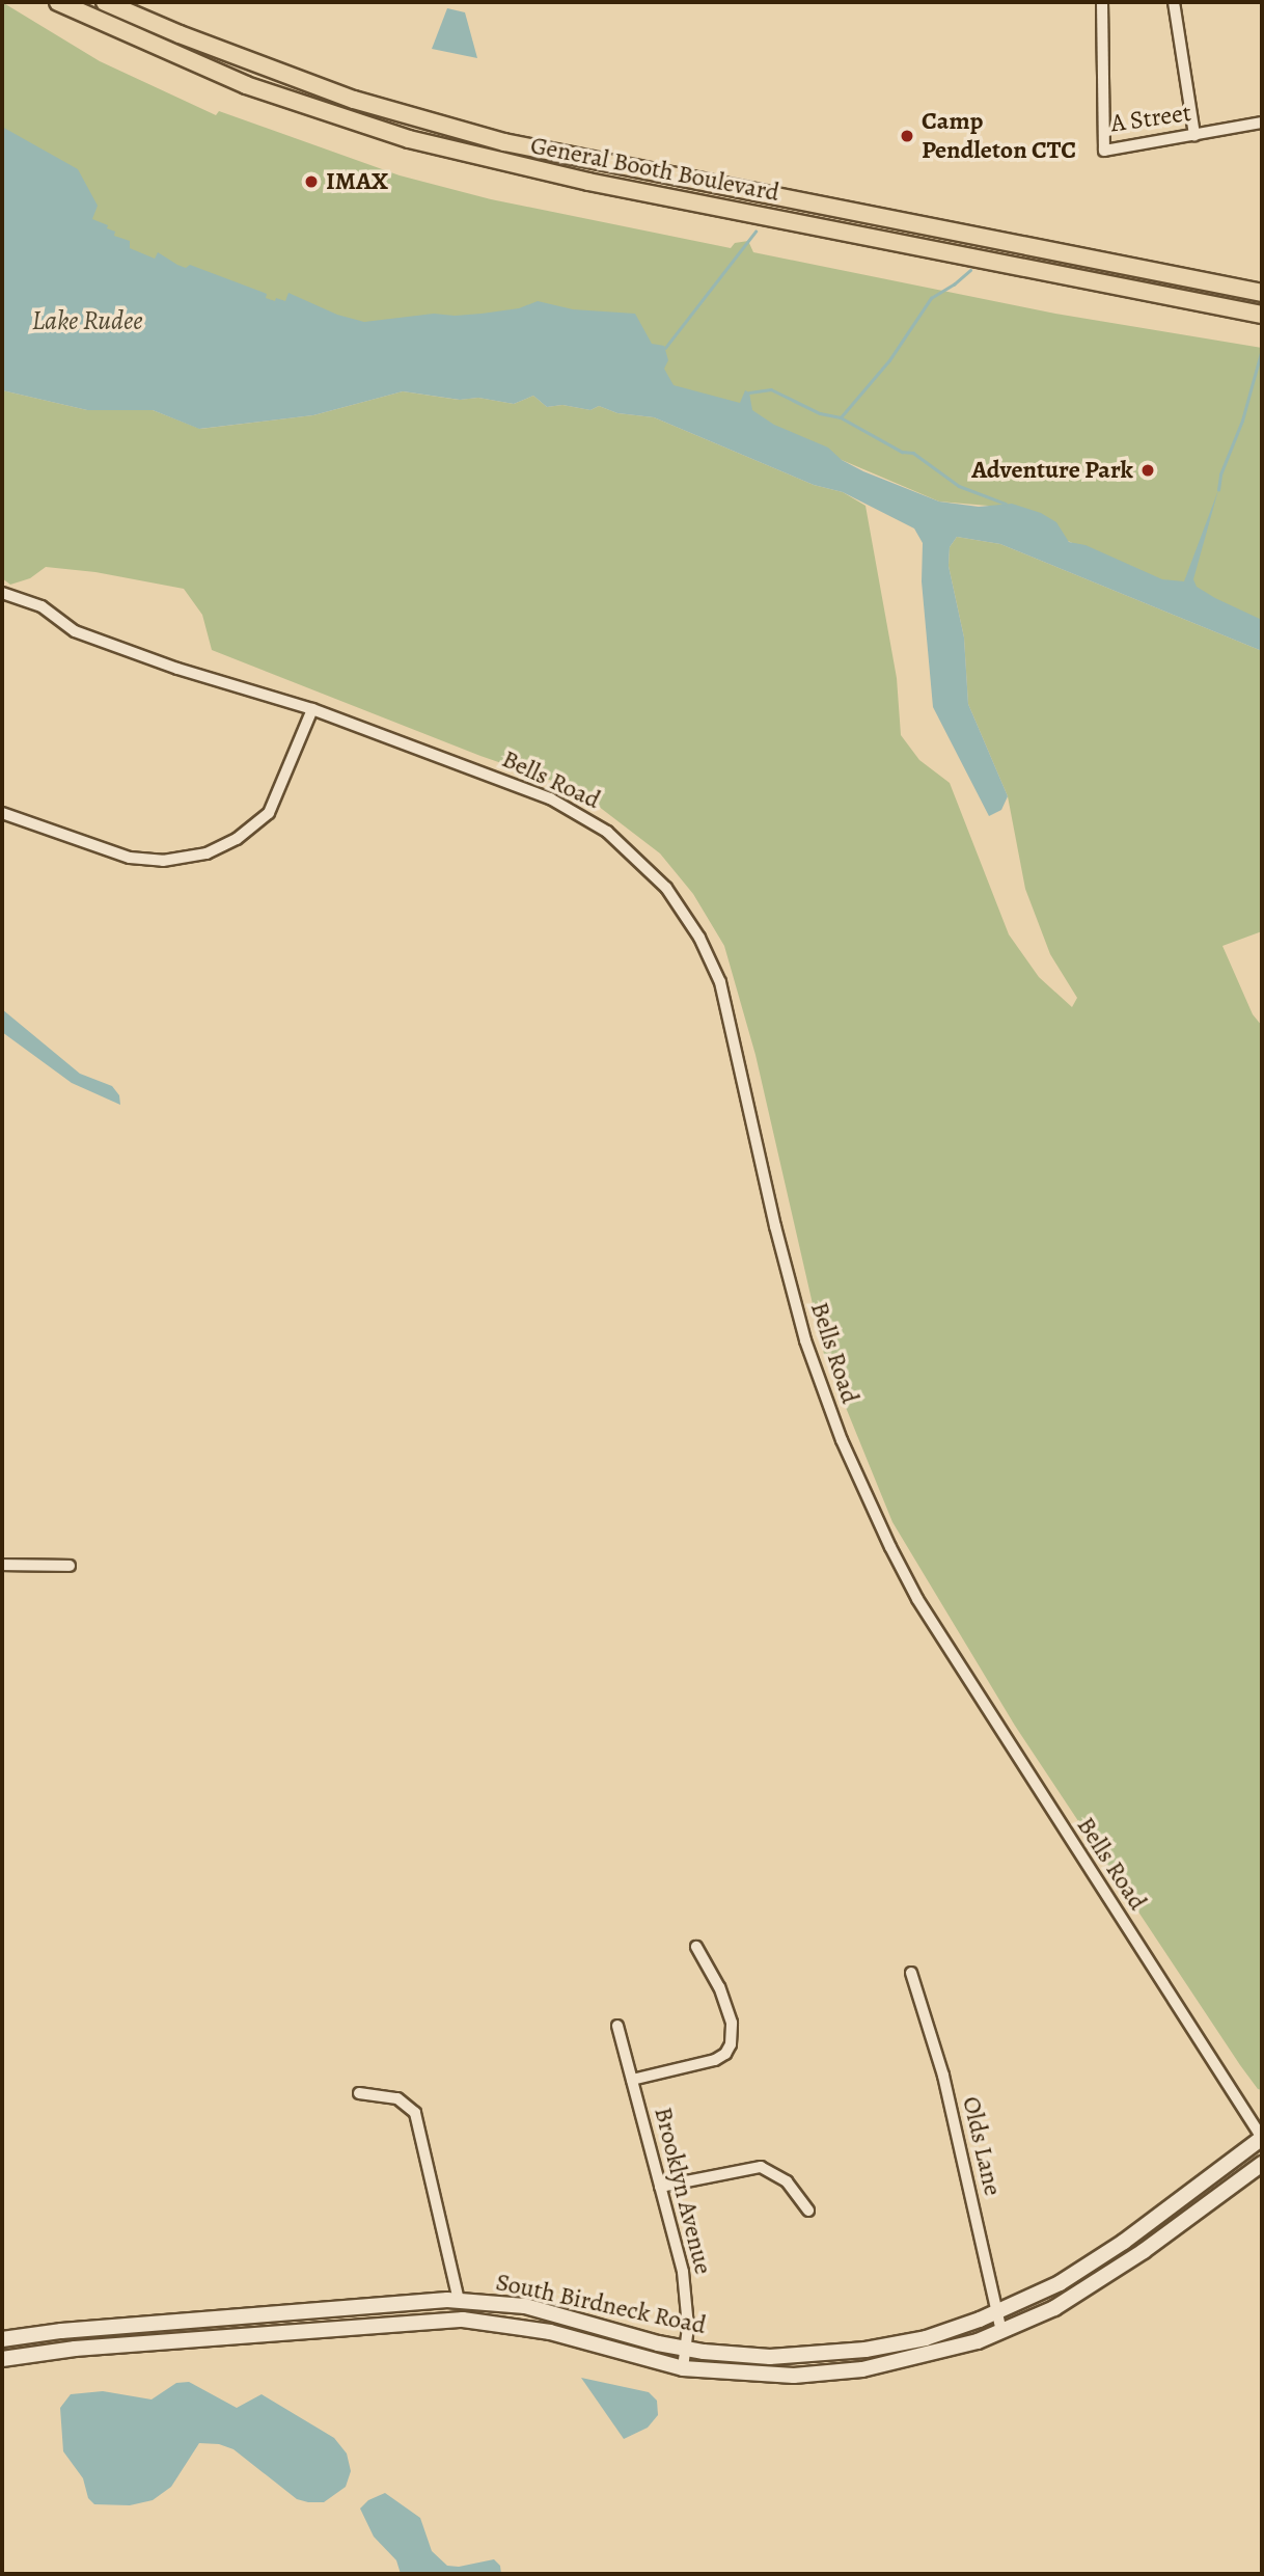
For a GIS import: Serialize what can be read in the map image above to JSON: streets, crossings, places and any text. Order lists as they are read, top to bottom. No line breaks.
{"streets":{"highway":["General Booth Boulevard"],"main road":["South Birdneck Road"],"street":["A Street","Bells Road","Olds Lane","Brooklyn Avenue"]},"crossings":[["Bells Road","South Birdneck Road"],["Olds Lane","South Birdneck Road"],["Brooklyn Avenue","South Birdneck Road"]],"water":["Lake Rudee"],"places":["Camp Pendleton CTC","IMAX","Adventure Park"]}
